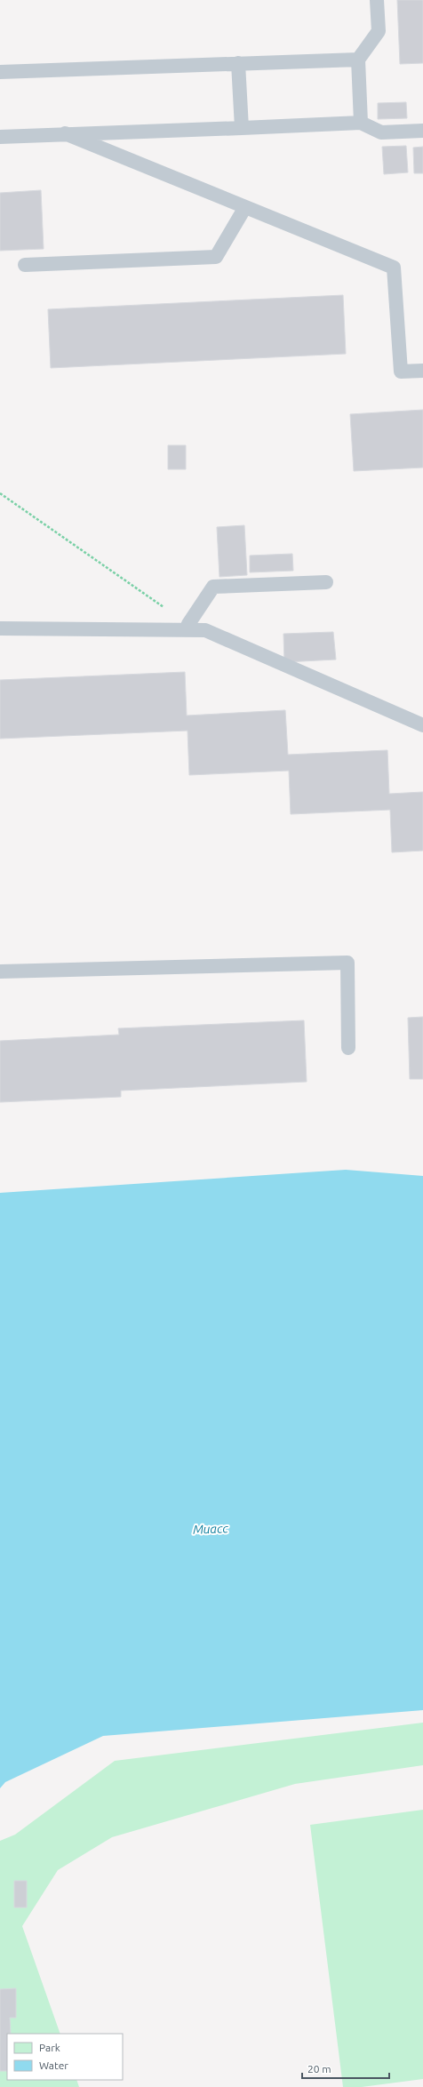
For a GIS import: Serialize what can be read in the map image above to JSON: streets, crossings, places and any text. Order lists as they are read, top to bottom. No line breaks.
{"water":["Миасс"],"legend":["Park","Water"],"scale_bar":"20 m"}
